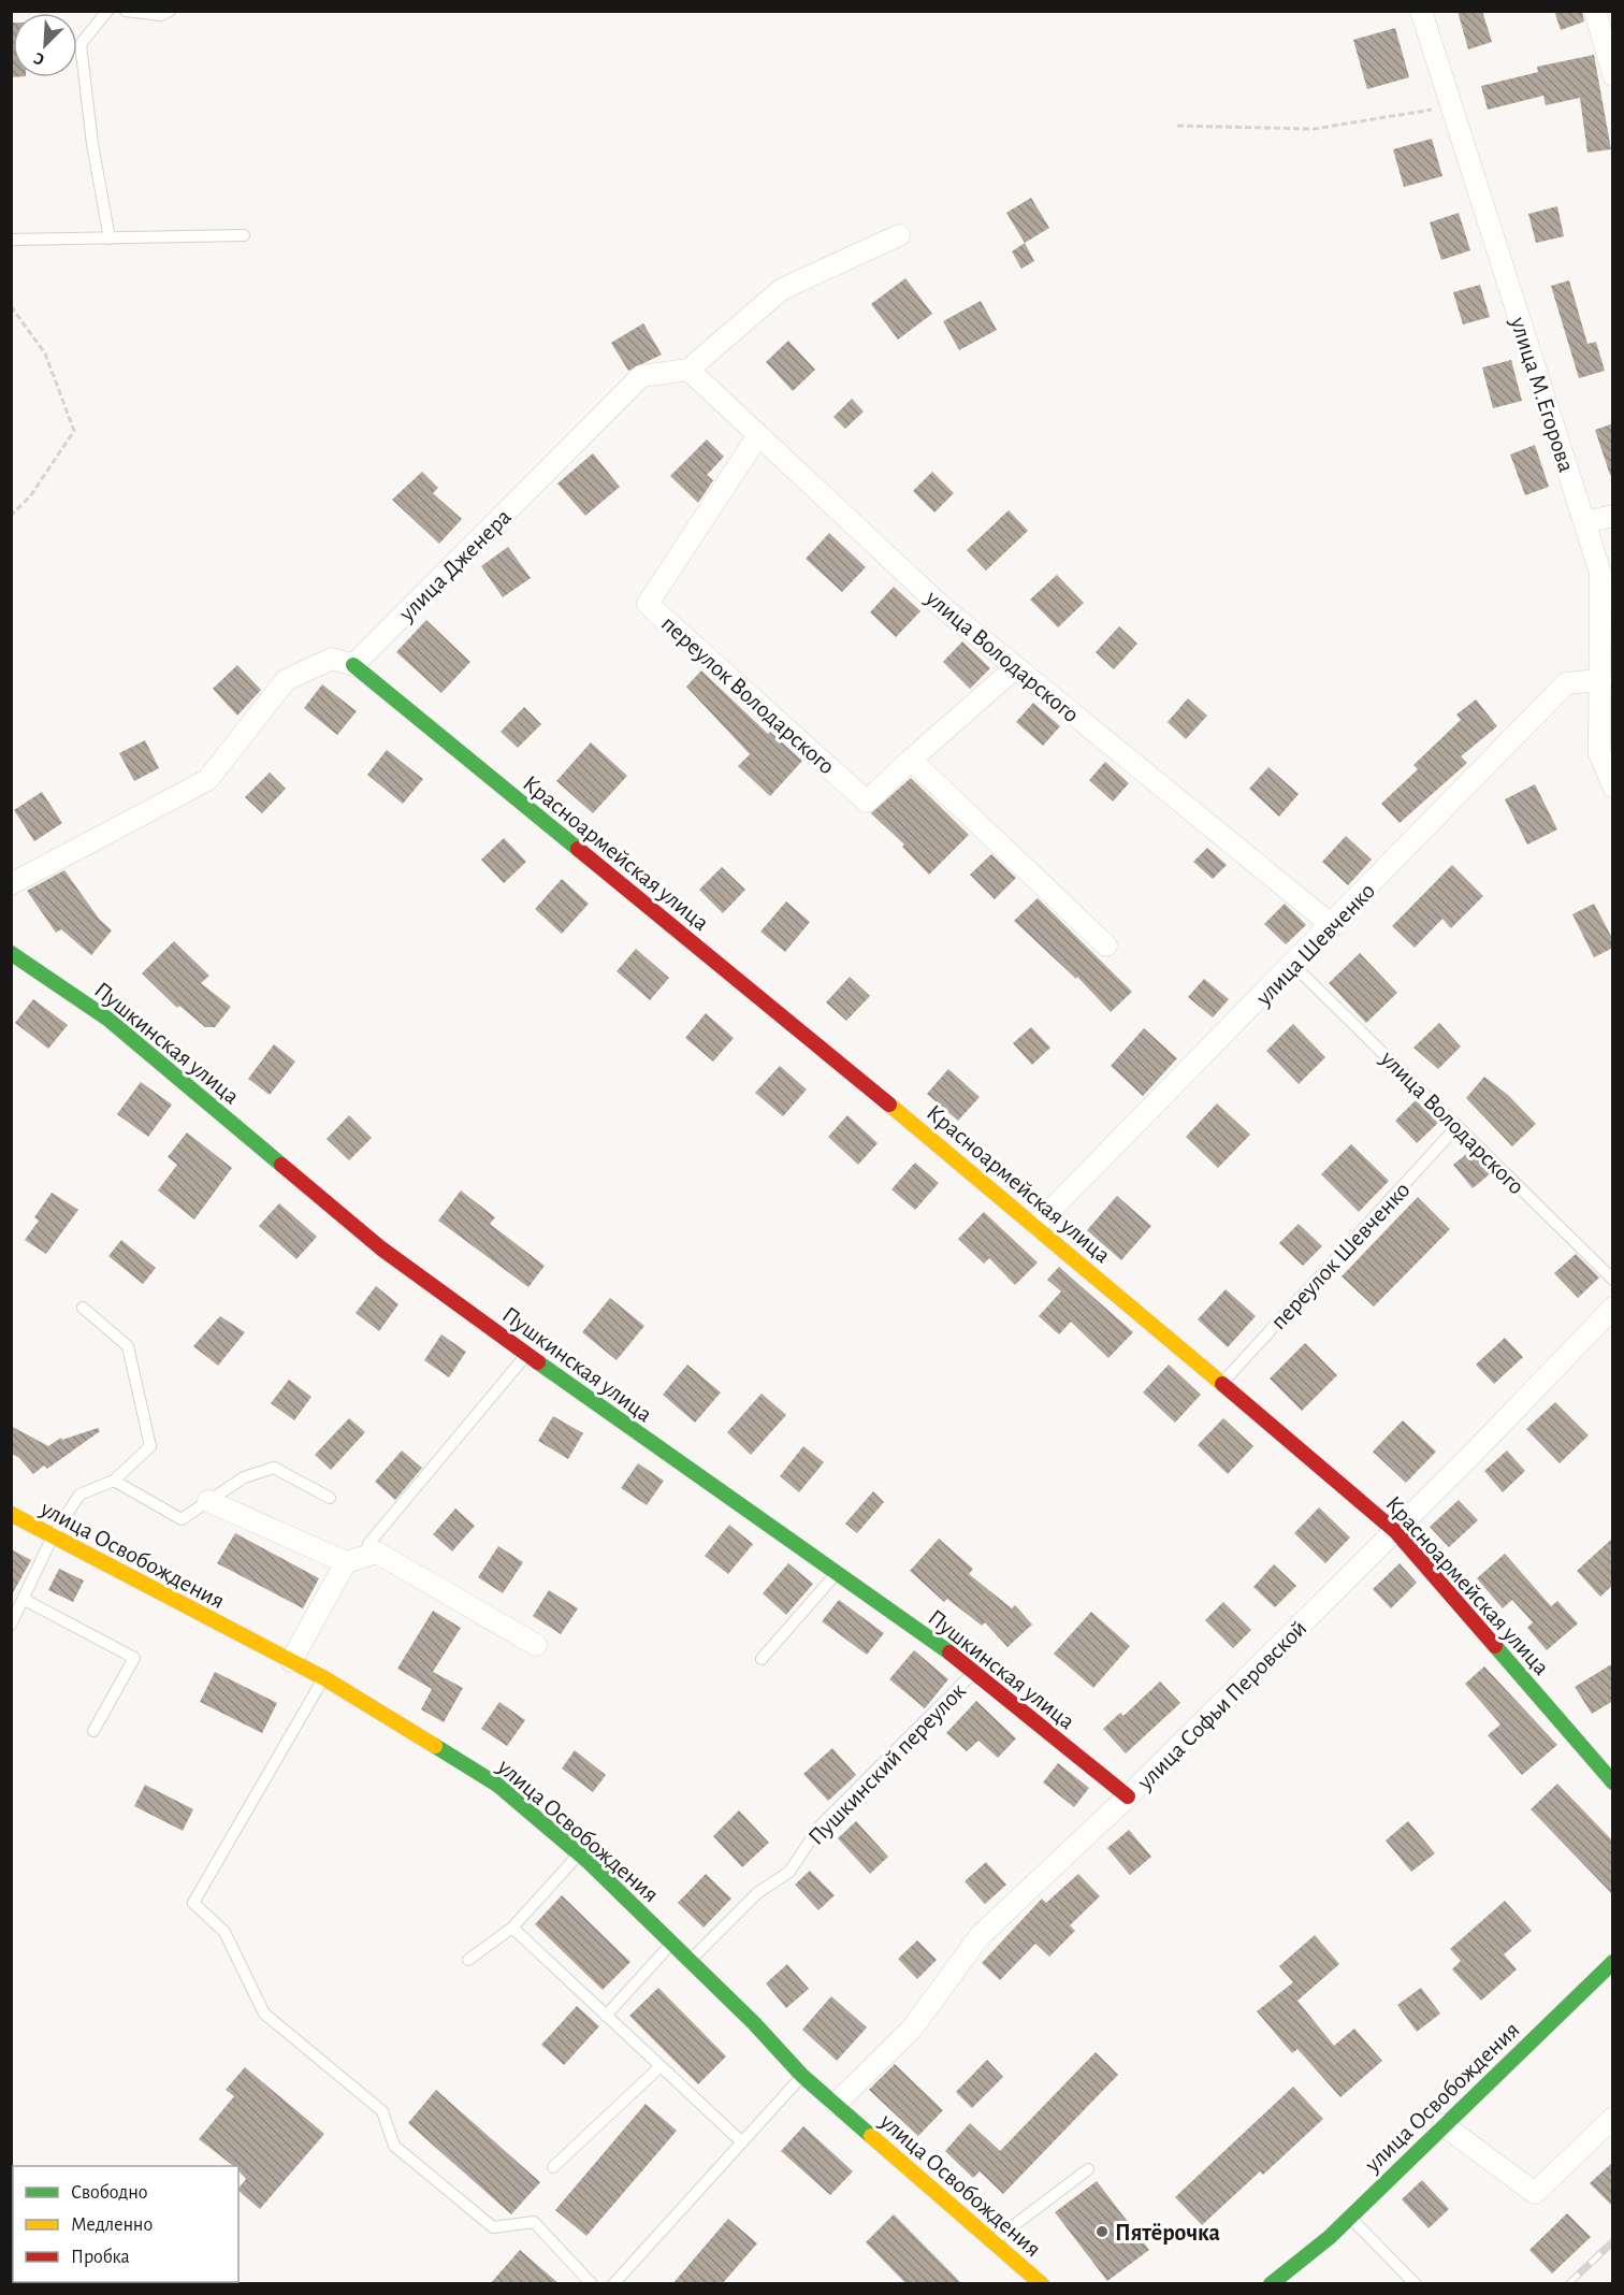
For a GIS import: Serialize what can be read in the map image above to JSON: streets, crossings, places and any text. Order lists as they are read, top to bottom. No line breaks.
{"streets":{"street":["улица М.Егорова","улица Дженера","улица Володарского","переулок Володарского","Красноармейская улица","улица Шевченко","Пушкинская улица","улица Освобождения","улица Софьи Перовской"],"lane":["переулок Шевченко","Пушкинский переулок"]},"crossings":[["улица М.Егорова","улица Шевченко"],["улица Дженера","улица Володарского"],["улица Дженера","Красноармейская улица"],["улица Володарского","переулок Володарского"],["улица Володарского","улица Шевченко"],["улица Володарского","переулок Шевченко"],["Красноармейская улица","улица Шевченко"],["Красноармейская улица","переулок Шевченко"],["Красноармейская улица","улица Софьи Перовской"],["Пушкинская улица","улица Софьи Перовской"],["Пушкинская улица","Пушкинский переулок"],["улица Освобождения","улица Софьи Перовской"],["улица Освобождения","Пушкинский переулок"]],"places":["Пятёрочка"],"legend":["Свободно","Медленно","Пробка"],"north":"bottom left"}
